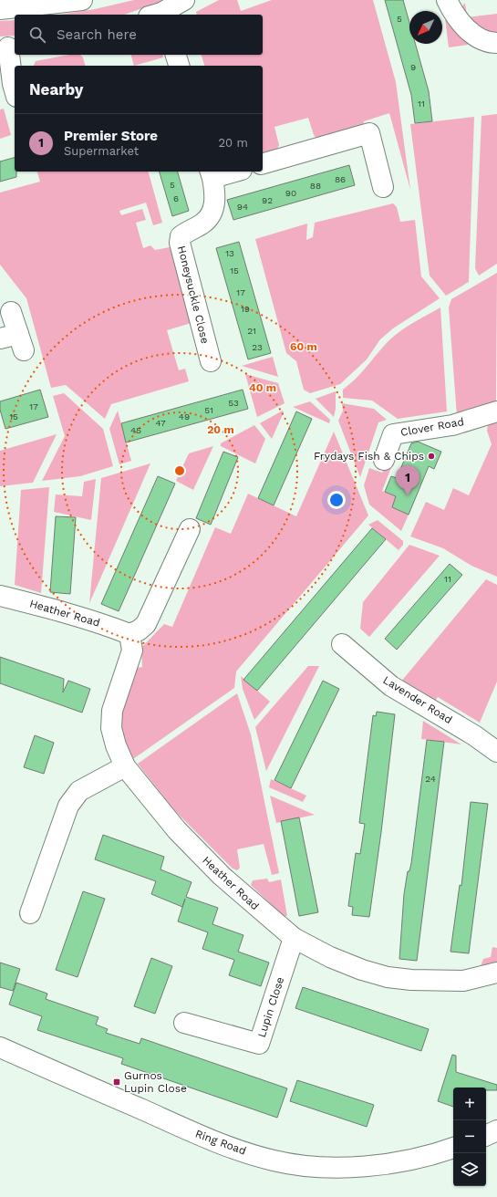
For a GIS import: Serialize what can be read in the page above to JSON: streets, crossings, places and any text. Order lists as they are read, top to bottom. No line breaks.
{"streets":{"street":["Honeysuckle Close","Clover Road","Heather Road","Lavender Road","Lupin Close","Ring Road"]},"crossings":[["Heather Road","Lupin Close"]],"places":{"other":["Frydays Fish & Chips"],"transit":["Gurnos Lupin Close"]},"house_numbers":["5","9","11","86","5","88","90","6","92","94","13","15","17","19","21","23","53","17","51","15","49","47","45","11","24"],"north":"bottom left","page":{"search":"Search here","heading":"Nearby","list":[{"mark":"1","name":"Premier Store","note":"Supermarket","value":"20 m"}],"pins":"1","map_buttons":["+","−"]},"rings":["60 m","40 m","20 m"]}
